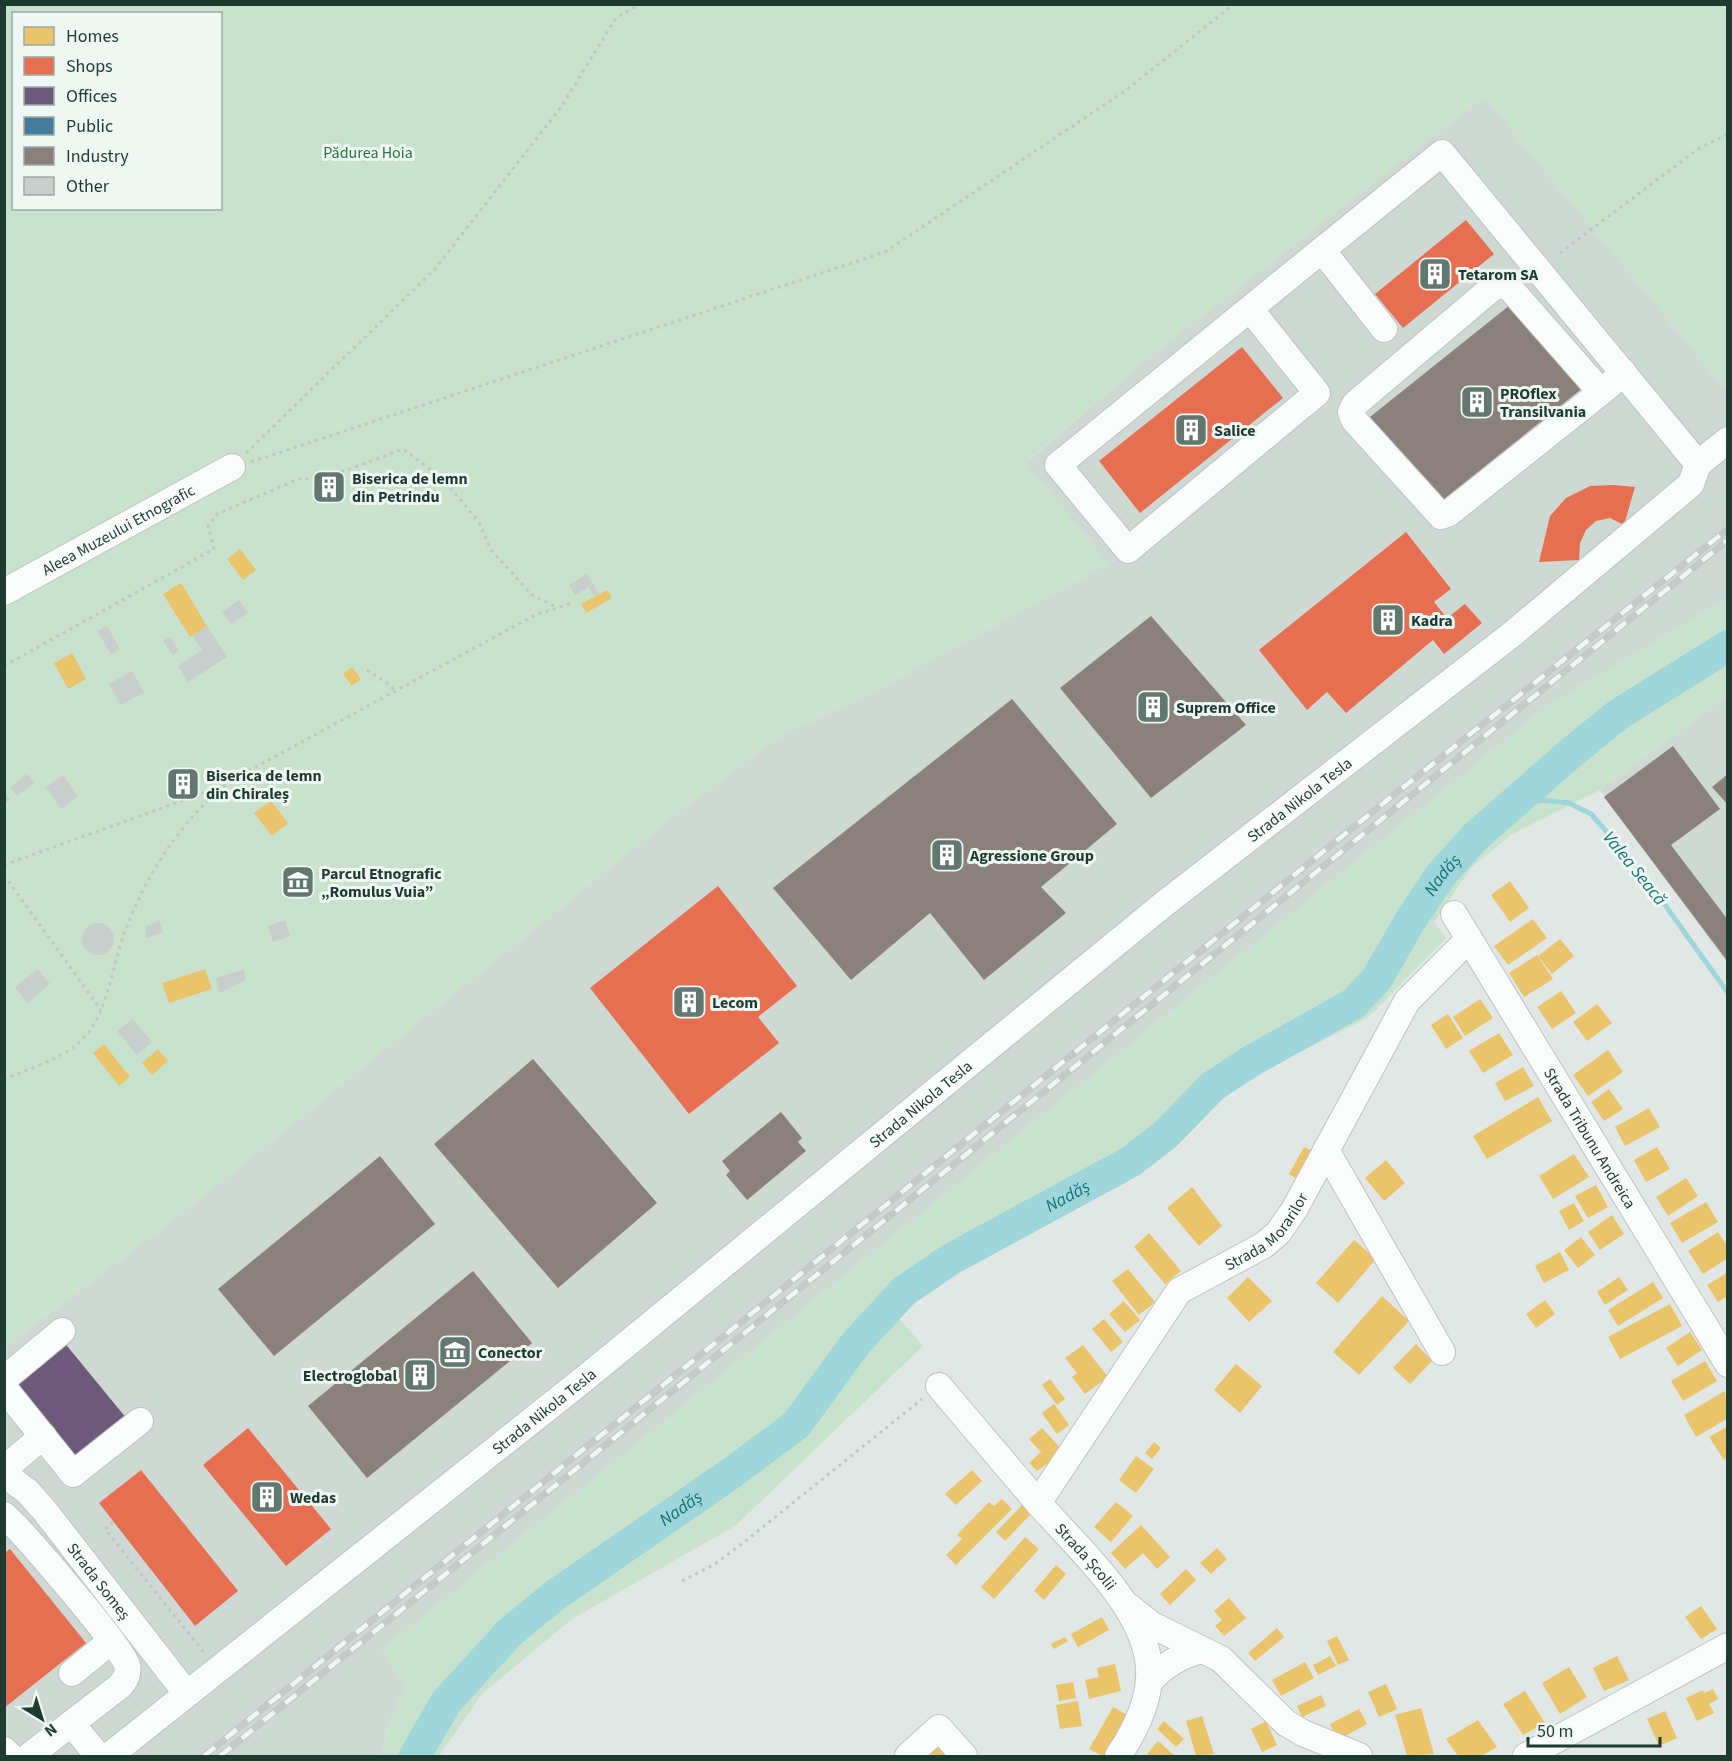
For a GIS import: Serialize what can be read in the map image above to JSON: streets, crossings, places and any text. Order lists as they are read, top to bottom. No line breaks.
{"streets":{"street":["Aleea Muzeului Etnografic","Strada Nikola Tesla","Strada Tribunu Andreica","Strada Morarilor","Strada Școlii","Strada Someș"]},"crossings":[["Strada Nikola Tesla","Strada Someș"],["Strada Tribunu Andreica","Strada Morarilor"],["Strada Morarilor","Strada Școlii"]],"water":["Valea Seacă","Nadăș"],"parks":["Pădurea Hoia"],"places":{"building":["Tetarom SA","PROflex Transilvania","Salice","Biserica de lemn din Petrindu","Kadra","Suprem Office","Biserica de lemn din Chiraleș","Agressione Group","Lecom","Electroglobal","Wedas"],"museum":["Parcul Etnografic „Romulus Vuia”","Conector"]},"legend":["Homes","Shops","Offices","Public","Industry","Other"],"scale_bar":"50 m","north":"bottom right"}
